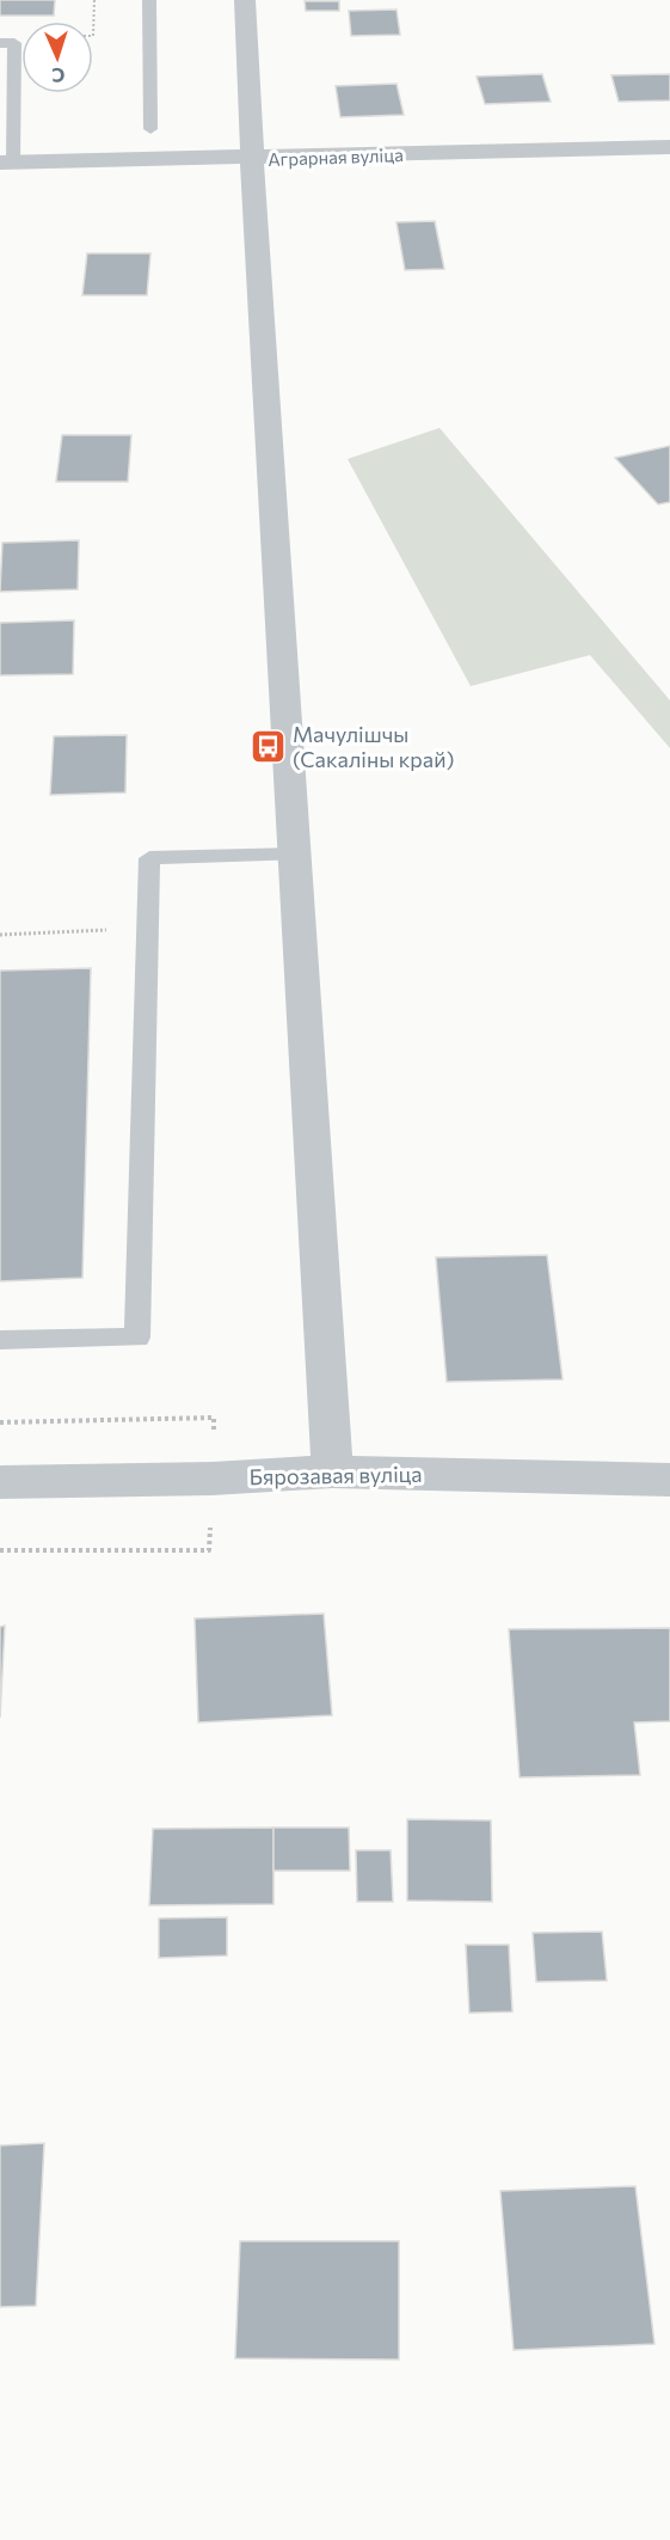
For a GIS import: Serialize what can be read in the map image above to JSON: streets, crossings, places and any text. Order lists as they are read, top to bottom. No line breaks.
{"streets":{"street":["Аграрная вуліца","Бярозавая вуліца"]},"places":{"bus stop":["Мачулішчы (Сакаліны край)"]},"north":"bottom"}
